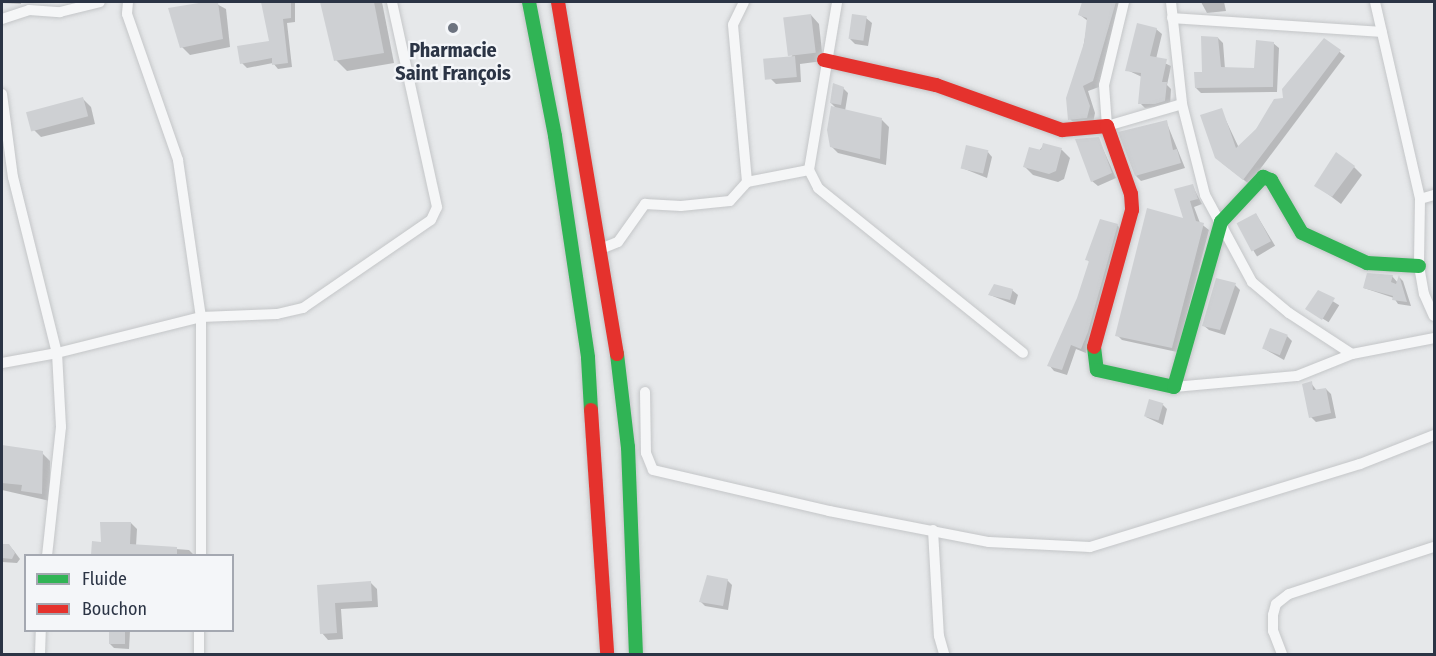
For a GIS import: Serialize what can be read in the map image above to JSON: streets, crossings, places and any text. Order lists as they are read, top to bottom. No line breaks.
{"places":["Pharmacie Saint François"],"legend":["Fluide","Bouchon"]}
